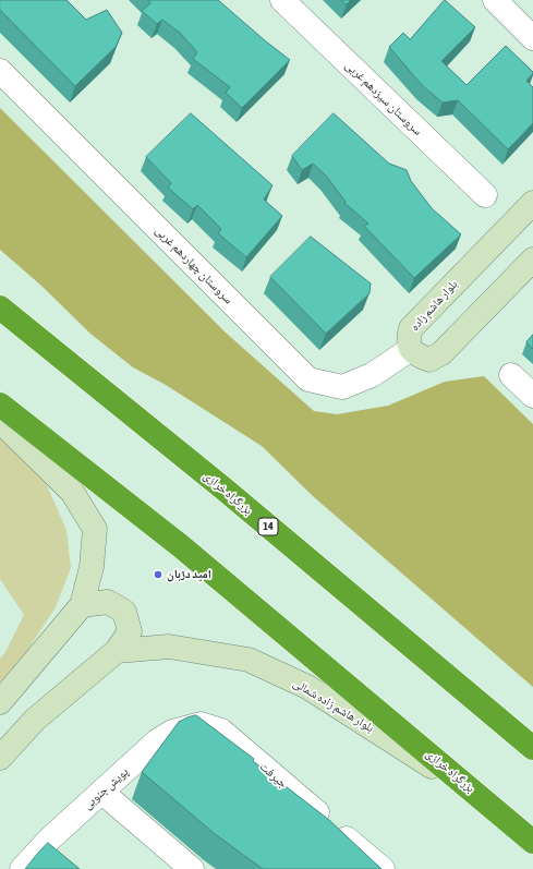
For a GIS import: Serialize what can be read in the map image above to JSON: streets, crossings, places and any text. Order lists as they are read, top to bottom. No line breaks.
{"streets":{"highway":["بزرگراه خرازی","14"],"street":["سروستان سیزدهم غربی","سروستان چهاردهم غربی","بلوار هاشم زاده","بلوار هاشم زاده شمالی","جيرفت","پویش جنوبی"]},"crossings":[["سروستان چهاردهم غربی","بلوار هاشم زاده"],["بزرگراه خرازی","بلوار هاشم زاده شمالی"],["جيرفت","پویش جنوبی"]],"places":["امید دژبان"]}
